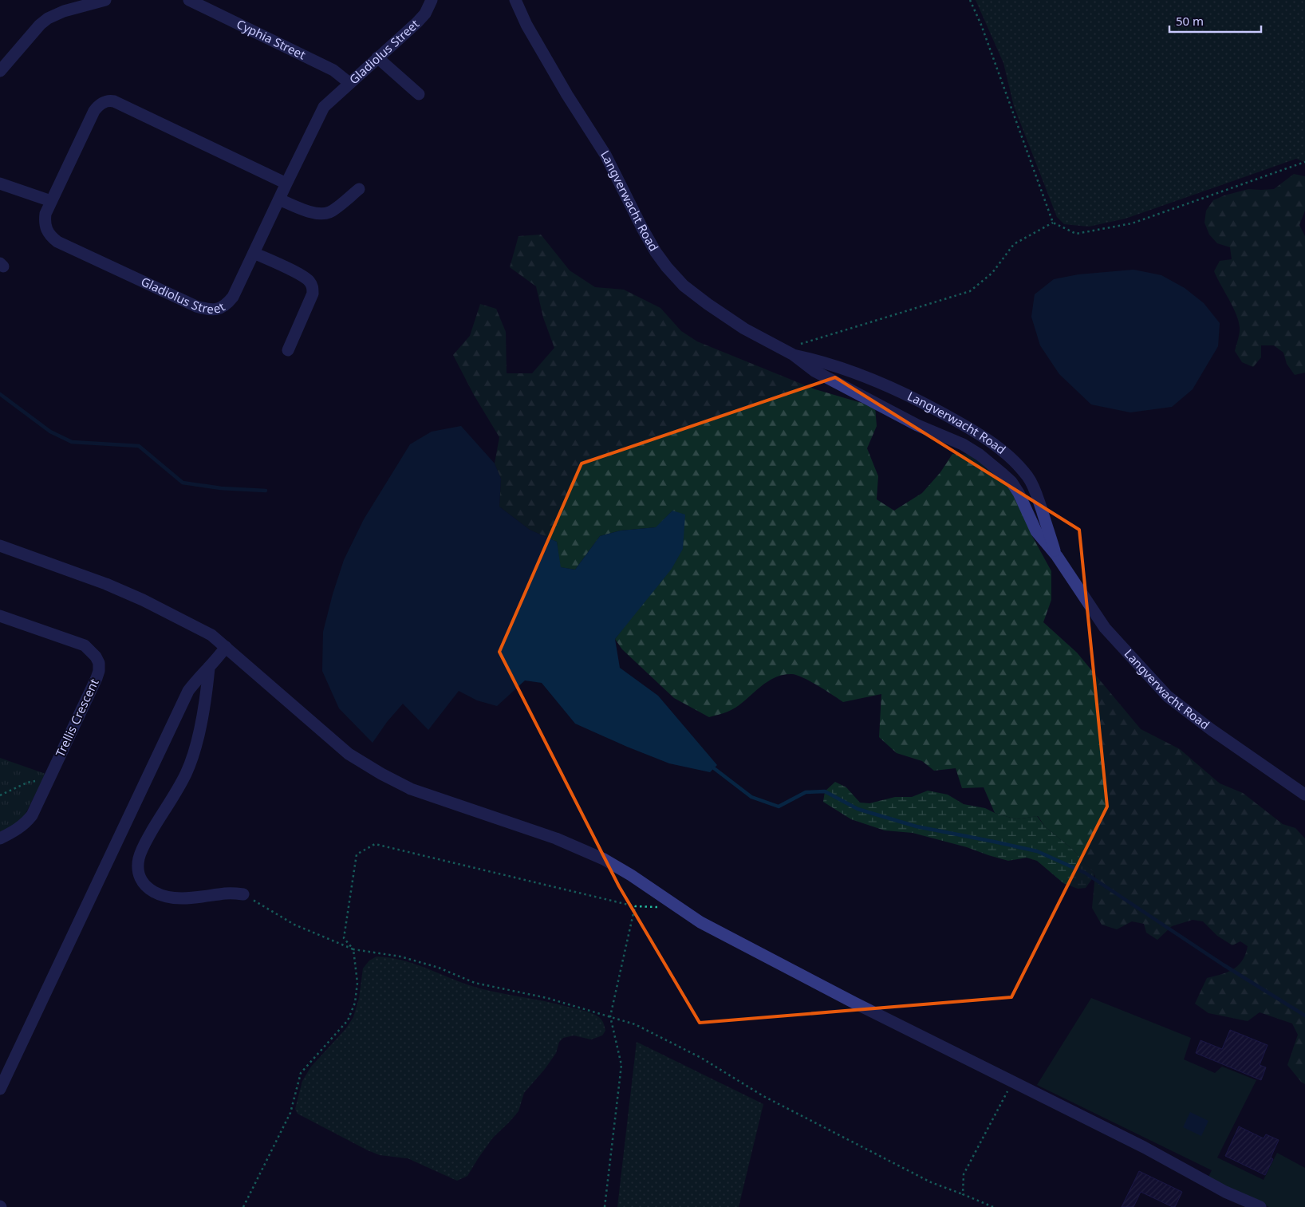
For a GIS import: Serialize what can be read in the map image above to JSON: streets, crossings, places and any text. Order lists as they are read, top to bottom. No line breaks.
{"streets":{"street":["Cyphia Street","Gladiolus Street","Langverwacht Road","Trellis Crescent"]},"crossings":[["Cyphia Street","Gladiolus Street"]],"scale_bar":"50 m"}
